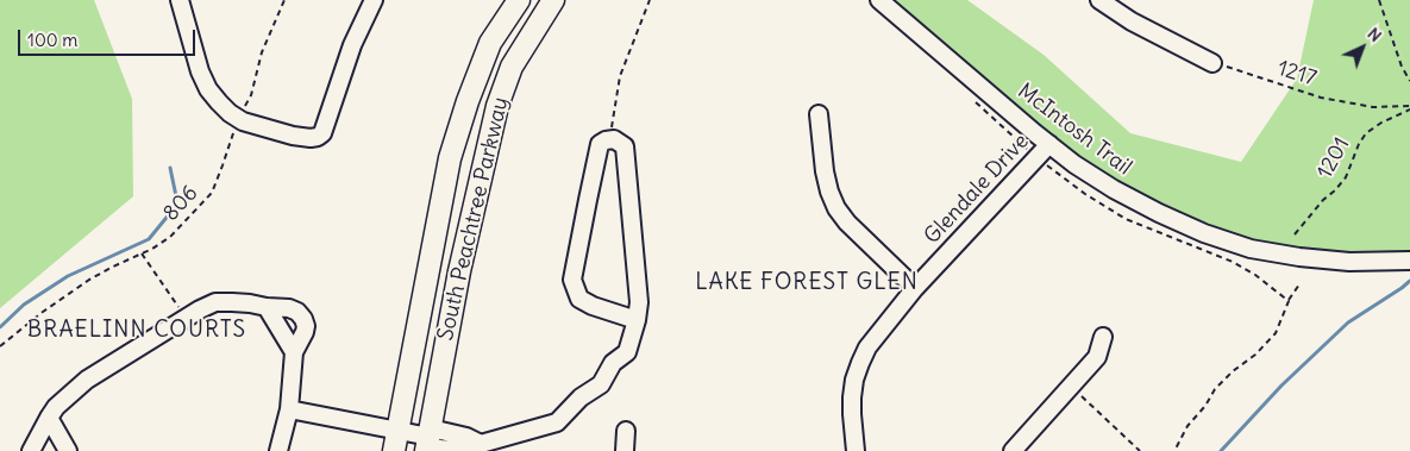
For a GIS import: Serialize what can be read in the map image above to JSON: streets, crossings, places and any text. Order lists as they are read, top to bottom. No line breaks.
{"streets":{"main road":["South Peachtree Parkway"],"street":["McIntosh Trail","Glendale Drive"],"path":["1217","1201","806"]},"crossings":[["1217","1201"],["McIntosh Trail","Glendale Drive"]],"districts":["LAKE FOREST GLEN","BRAELINN COURTS"],"scale_bar":"100 m","north":"top right"}
